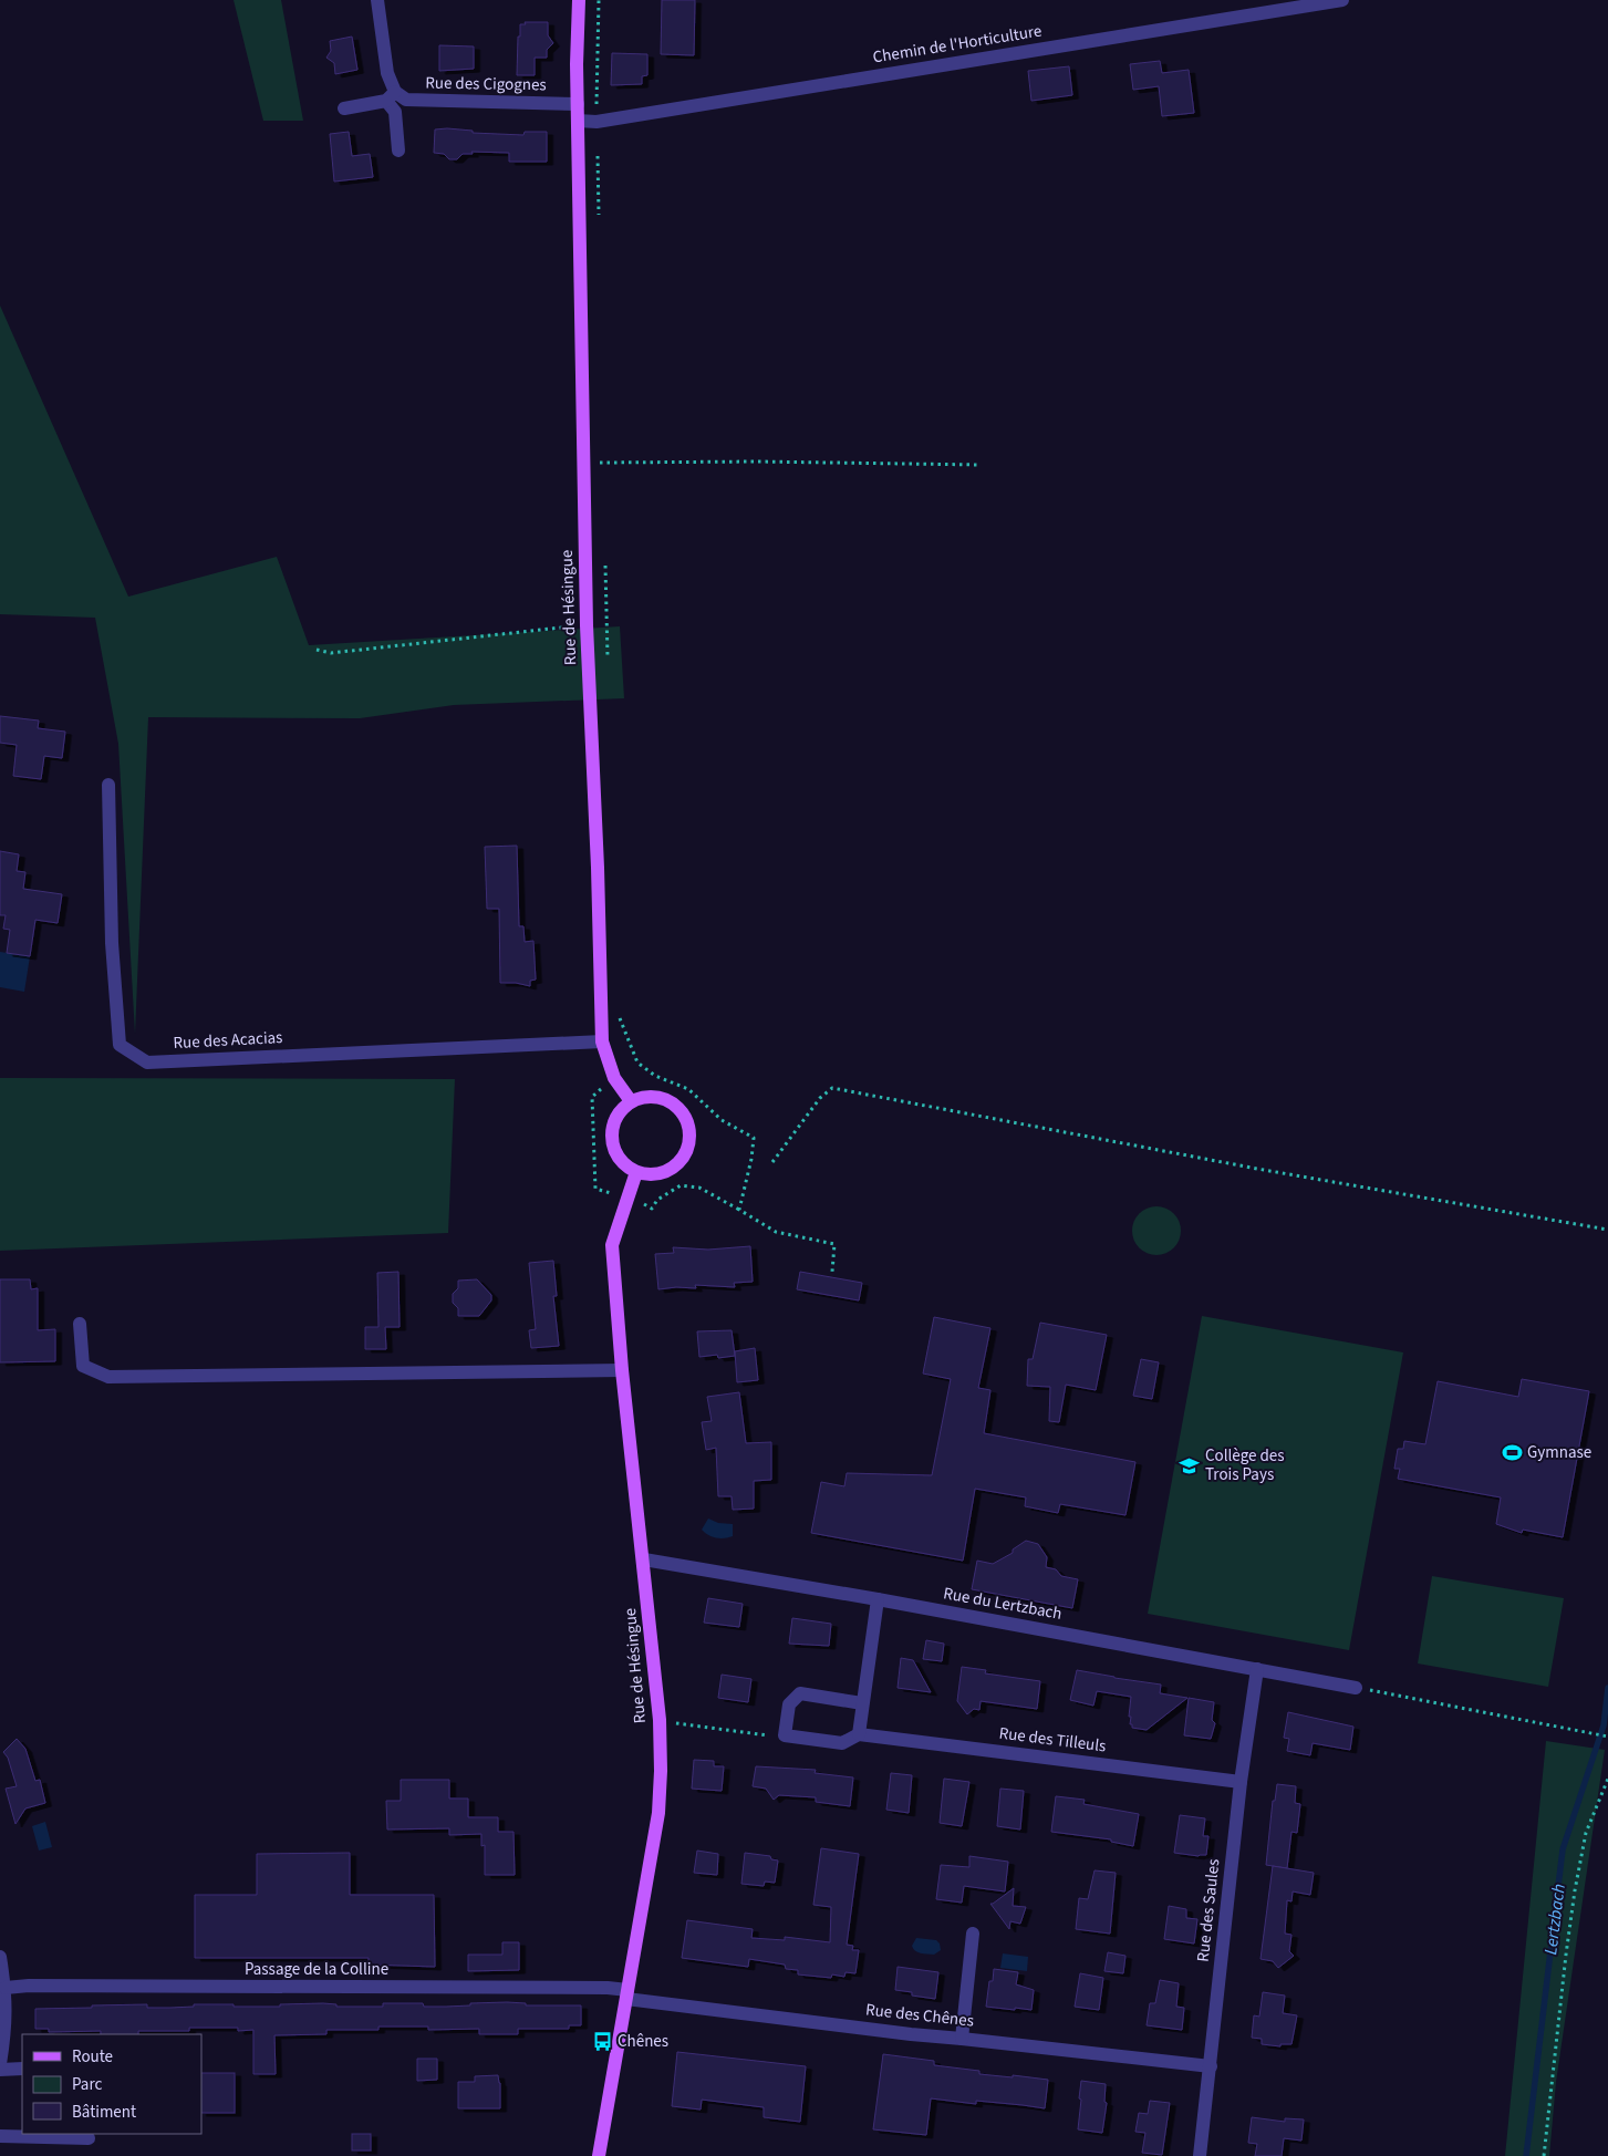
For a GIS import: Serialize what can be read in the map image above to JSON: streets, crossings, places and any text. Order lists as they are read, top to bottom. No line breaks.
{"streets":{"main road":["Rue de Hésingue"],"street":["Chemin de l'Horticulture","Rue des Cigognes","Rue des Acacias","Rue du Lertzbach","Rue des Tilleuls","Rue des Saules","Passage de la Colline","Rue des Chênes"]},"crossings":[["Chemin de l'Horticulture","Rue de Hésingue"],["Rue des Cigognes","Rue de Hésingue"],["Rue de Hésingue","Rue des Acacias"],["Rue de Hésingue","Rue du Lertzbach"],["Rue de Hésingue","Passage de la Colline"],["Rue de Hésingue","Rue des Chênes"],["Rue du Lertzbach","Rue des Saules"],["Rue des Tilleuls","Rue des Saules"],["Rue des Saules","Rue des Chênes"],["Passage de la Colline","Rue des Chênes"]],"water":["Lertzbach"],"places":{"sports":["Gymnase"],"school or university":["Collège des Trois Pays"],"bus stop":["Chênes"]},"legend":["Route","Parc","Bâtiment"]}
